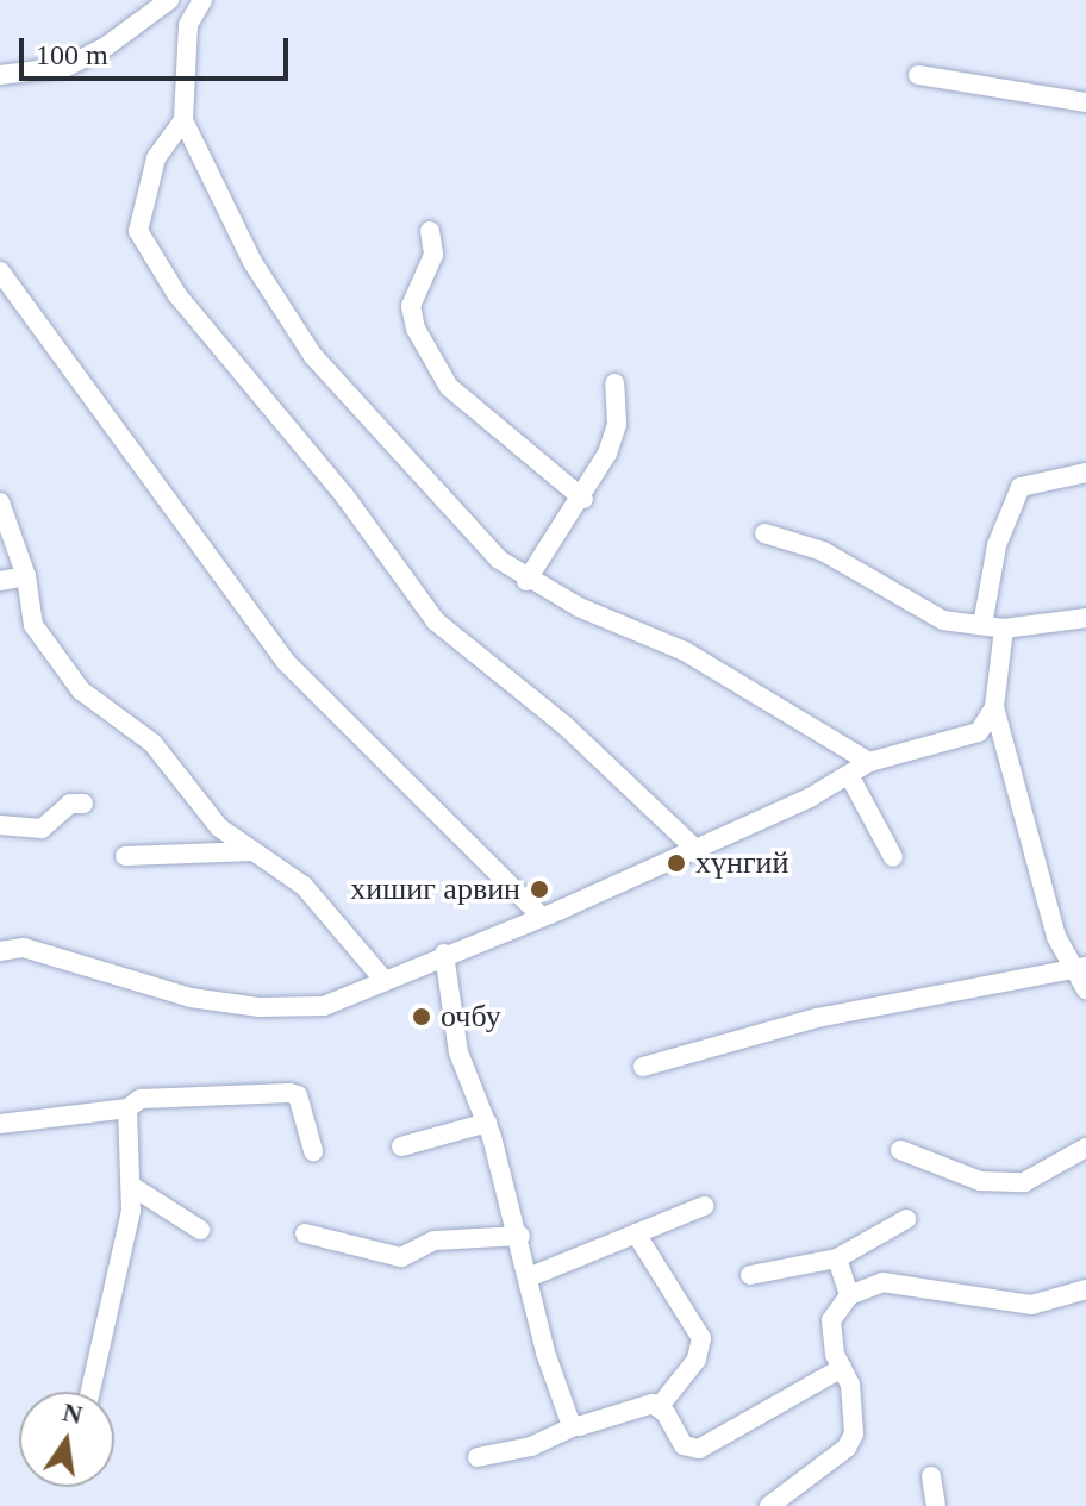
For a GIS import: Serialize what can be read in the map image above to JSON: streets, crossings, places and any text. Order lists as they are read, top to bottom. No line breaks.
{"places":["хүнгий","хишиг арвин","очбу"],"scale_bar":"100 m","north":"top"}
